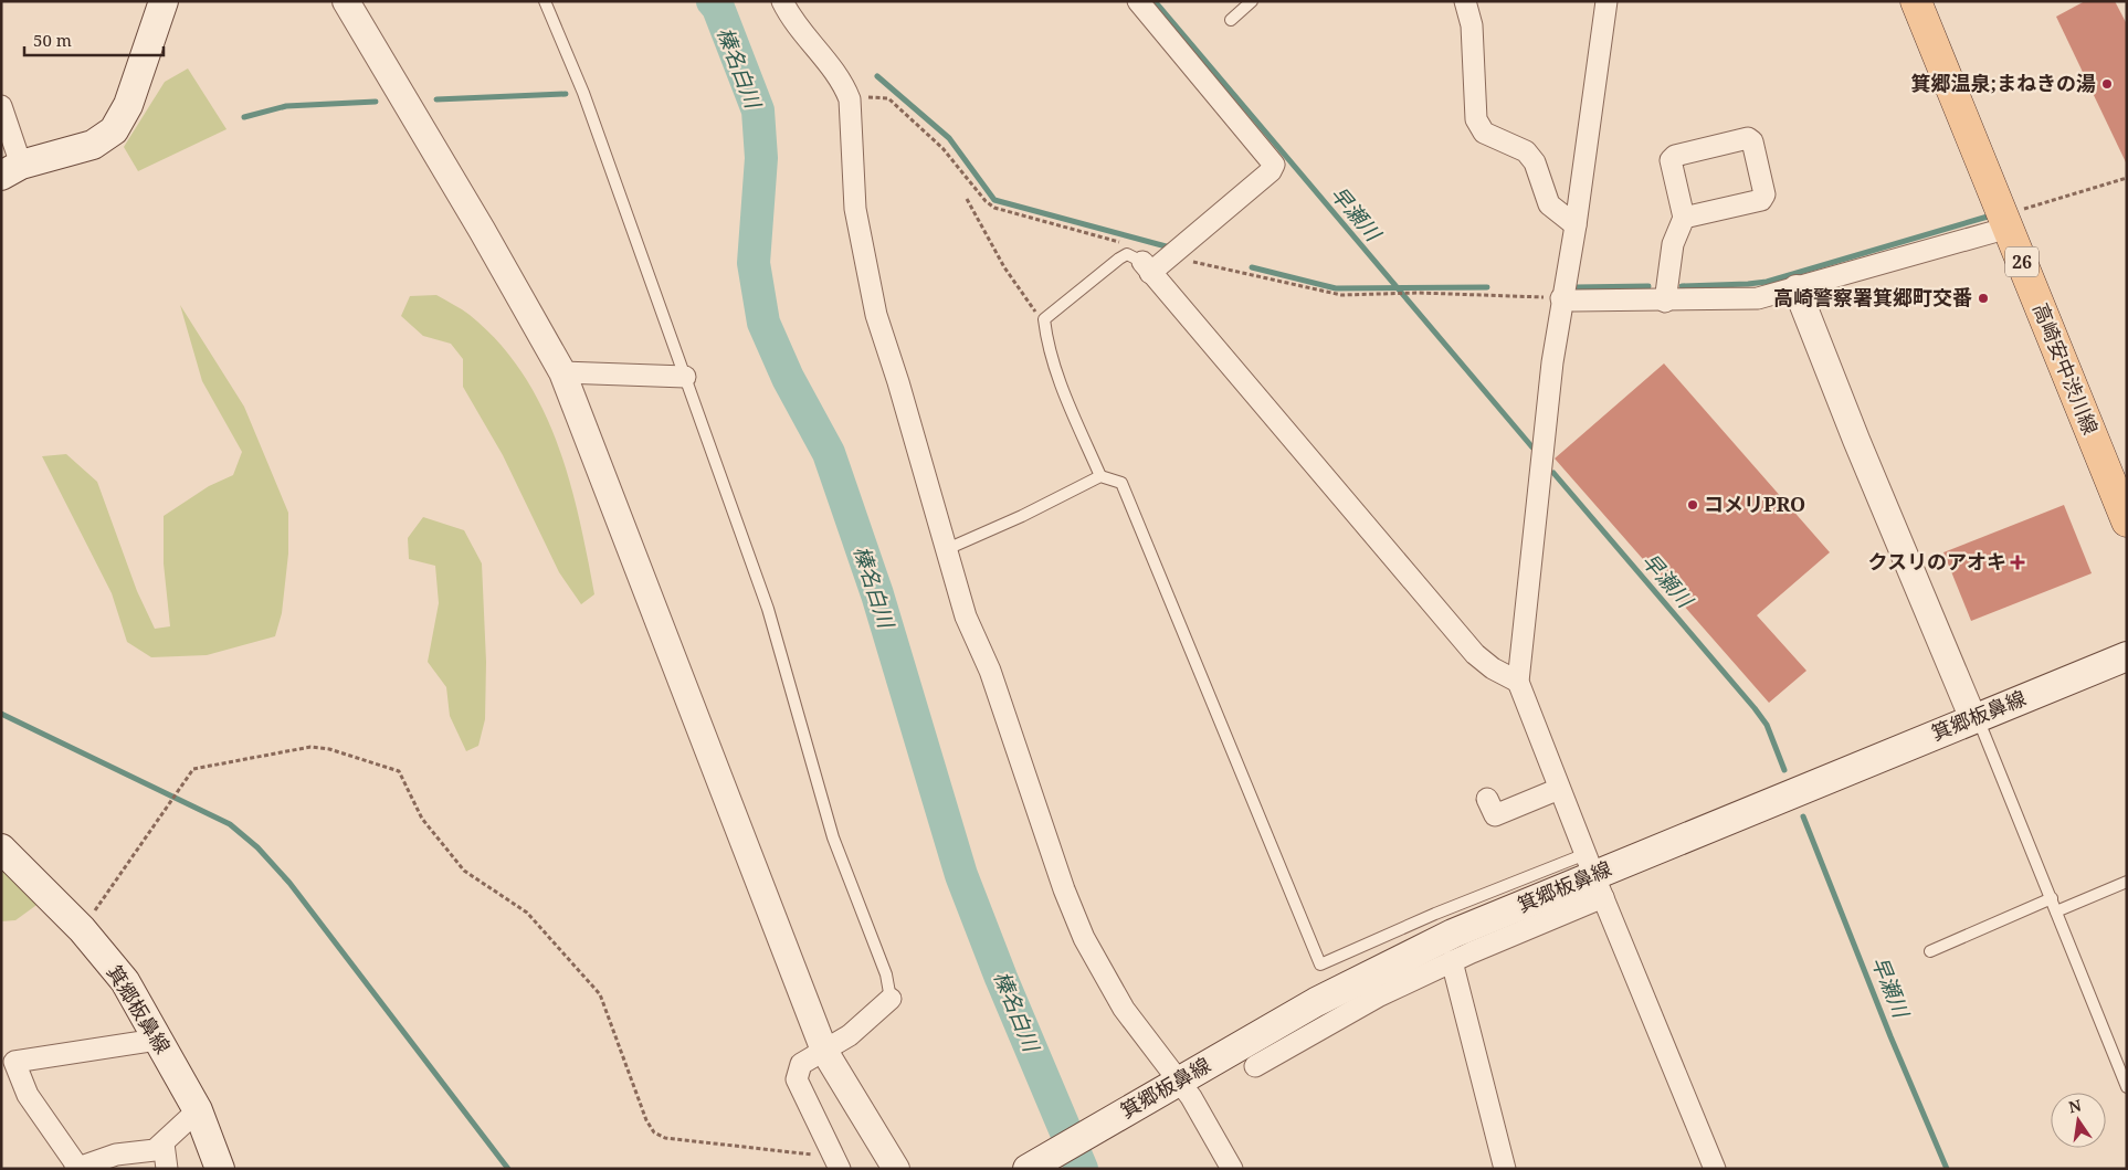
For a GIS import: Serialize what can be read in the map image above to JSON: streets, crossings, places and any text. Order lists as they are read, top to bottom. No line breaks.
{"streets":{"main road":["26","高崎安中渋川線","箕郷板鼻線"]},"water":["榛名白川","早瀬川"],"places":{"other":["箕郷温泉;まねきの湯","高崎警察署箕郷町交番","コメリPRO"],"health":["クスリのアオキ"]},"scale_bar":"50 m","north":"top"}
